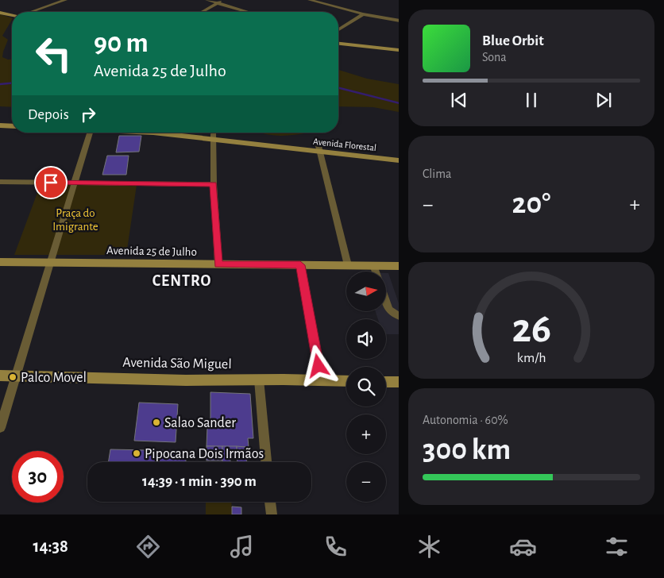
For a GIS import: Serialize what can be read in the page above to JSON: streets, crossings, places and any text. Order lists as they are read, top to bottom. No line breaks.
{"streets":{"main road":["Avenida Florestal","Avenida 25 de Julho","Avenida São Miguel"]},"districts":["CENTRO"],"parks":["Praça do Imigrante"],"places":["Palco Movel","Salao Sander","Pipocana Dois Irmãos"],"north":"right","page":{"turn":["90 m","Avenida 25 de Julho"],"song":["Blue Orbit","Sona"],"then":"Depois","tile":["Clima",["Autonomia · 60%","300 km"]],"heat":["−","20°","+"],"map_buttons":["+","−"],"limit":"30","trip":"14:39 · 1 min · 390 m","tabs":"14:38","gauge":["26","km/h"]}}
